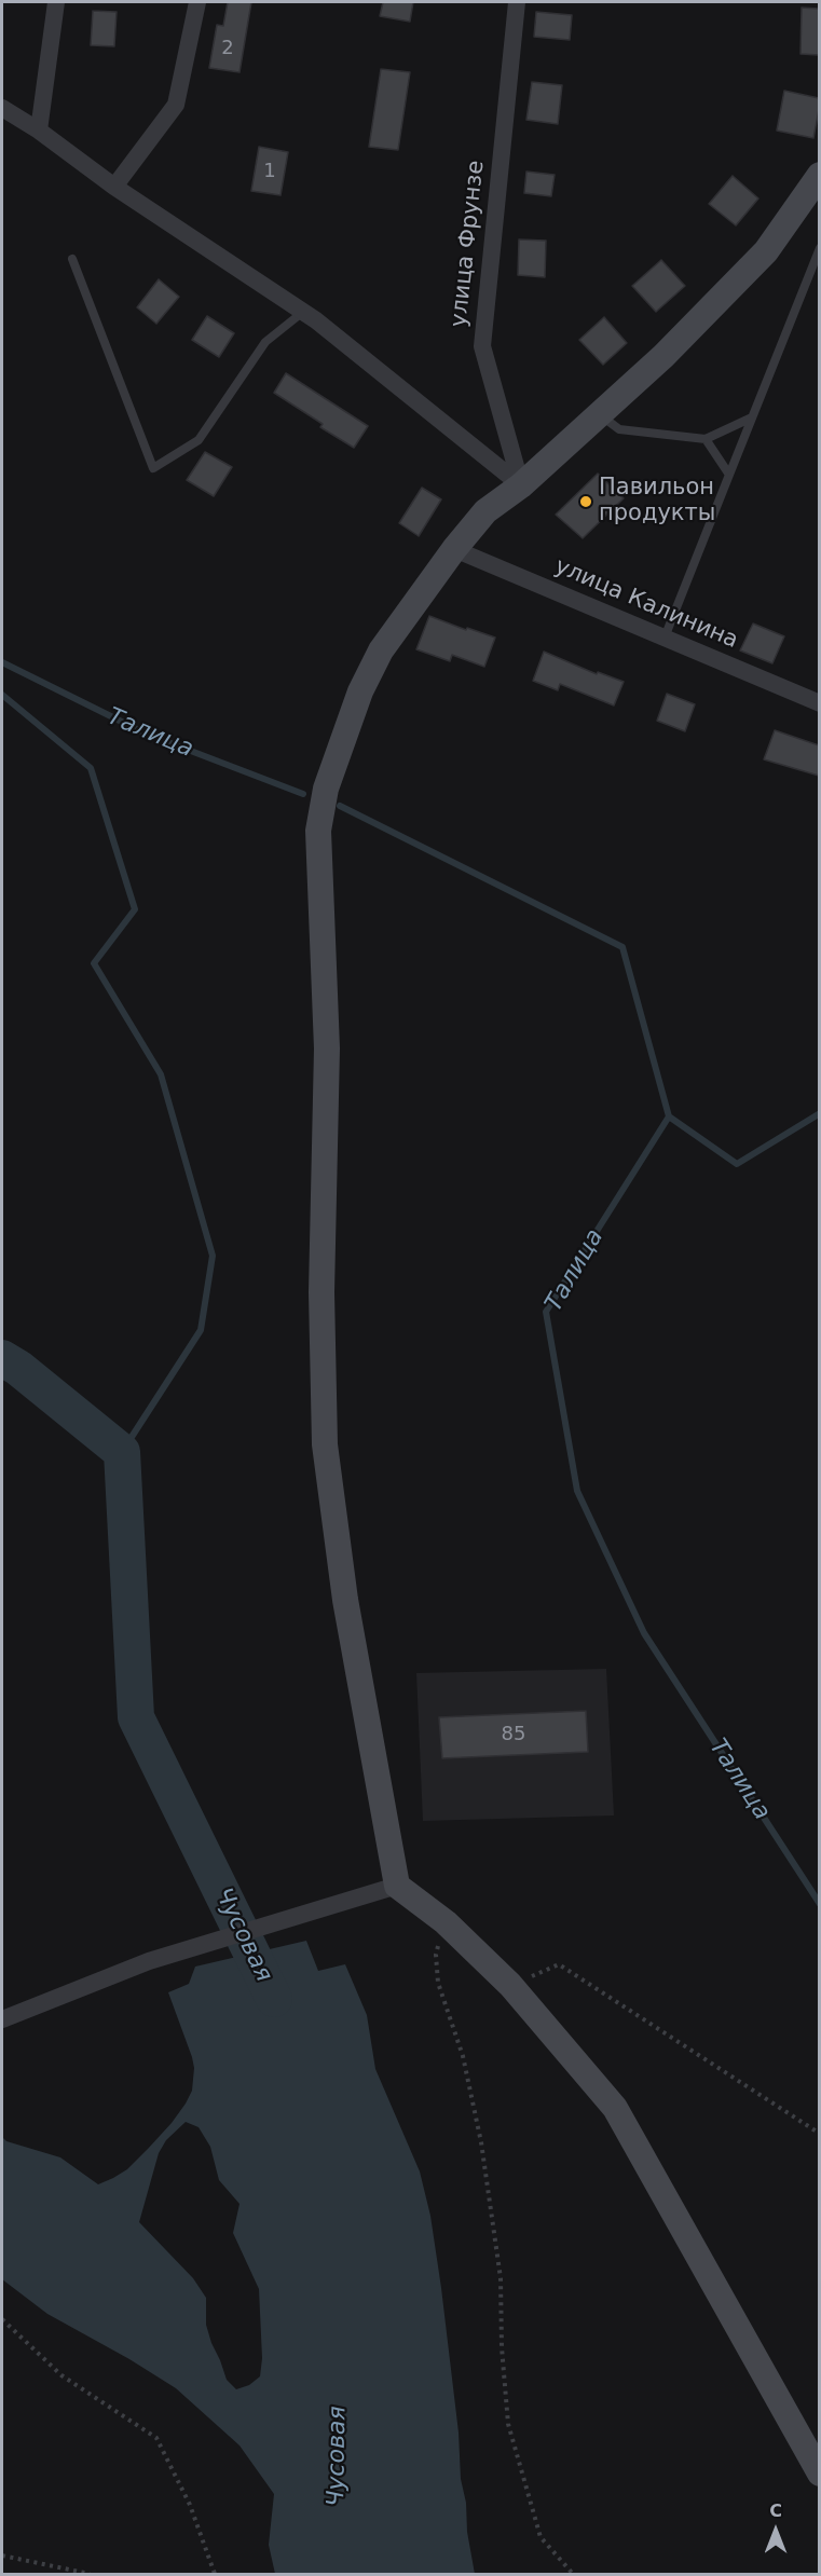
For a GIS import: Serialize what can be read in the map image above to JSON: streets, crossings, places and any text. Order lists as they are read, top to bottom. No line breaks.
{"streets":{"street":["улица Фрунзе","улица Калинина"]},"water":["Талица","Чусовая"],"places":["Павильон продукты"],"house_numbers":["2","1","85"],"north":"top"}
